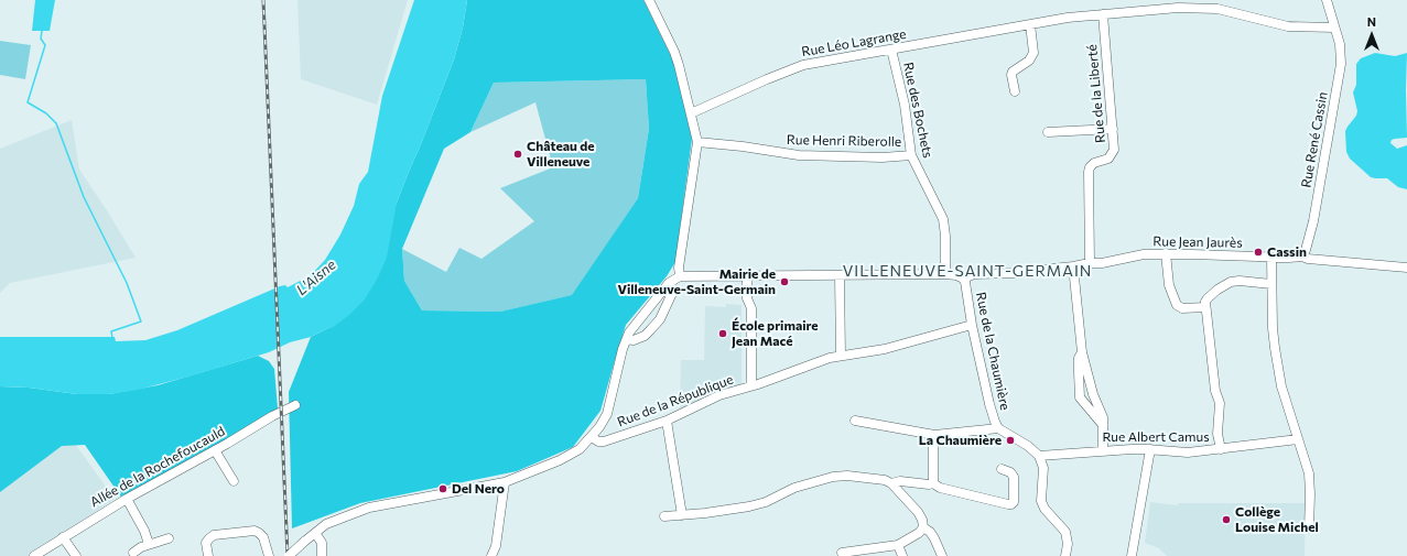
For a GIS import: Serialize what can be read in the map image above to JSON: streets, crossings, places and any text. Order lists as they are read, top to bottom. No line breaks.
{"streets":{"street":["Rue Léo Lagrange","Rue de la Liberté","Rue des Bochets","Rue René Cassin","Rue Henri Riberolle","Rue Jean Jaurès","Rue de la Chaumière","Rue de la République","Rue Albert Camus","Allée de la Rochefoucauld"]},"crossings":[["Rue Léo Lagrange","Rue de la Liberté"],["Rue Léo Lagrange","Rue des Bochets"],["Rue Léo Lagrange","Rue René Cassin"],["Rue de la Liberté","Rue Jean Jaurès"],["Rue des Bochets","Rue Henri Riberolle"],["Rue René Cassin","Rue Jean Jaurès"],["Rue Jean Jaurès","Rue de la Chaumière"],["Rue de la Chaumière","Rue de la République"],["Rue de la Chaumière","Rue Albert Camus"]],"districts":["VILLENEUVE-SAINT-GERMAIN"],"water":["L'Aisne"],"places":["Château de Villeneuve","Cassin","Mairie de Villeneuve-Saint-Germain","École primaire Jean Macé","La Chaumière","Del Nero","Collège Louise Michel"],"north":"top"}
